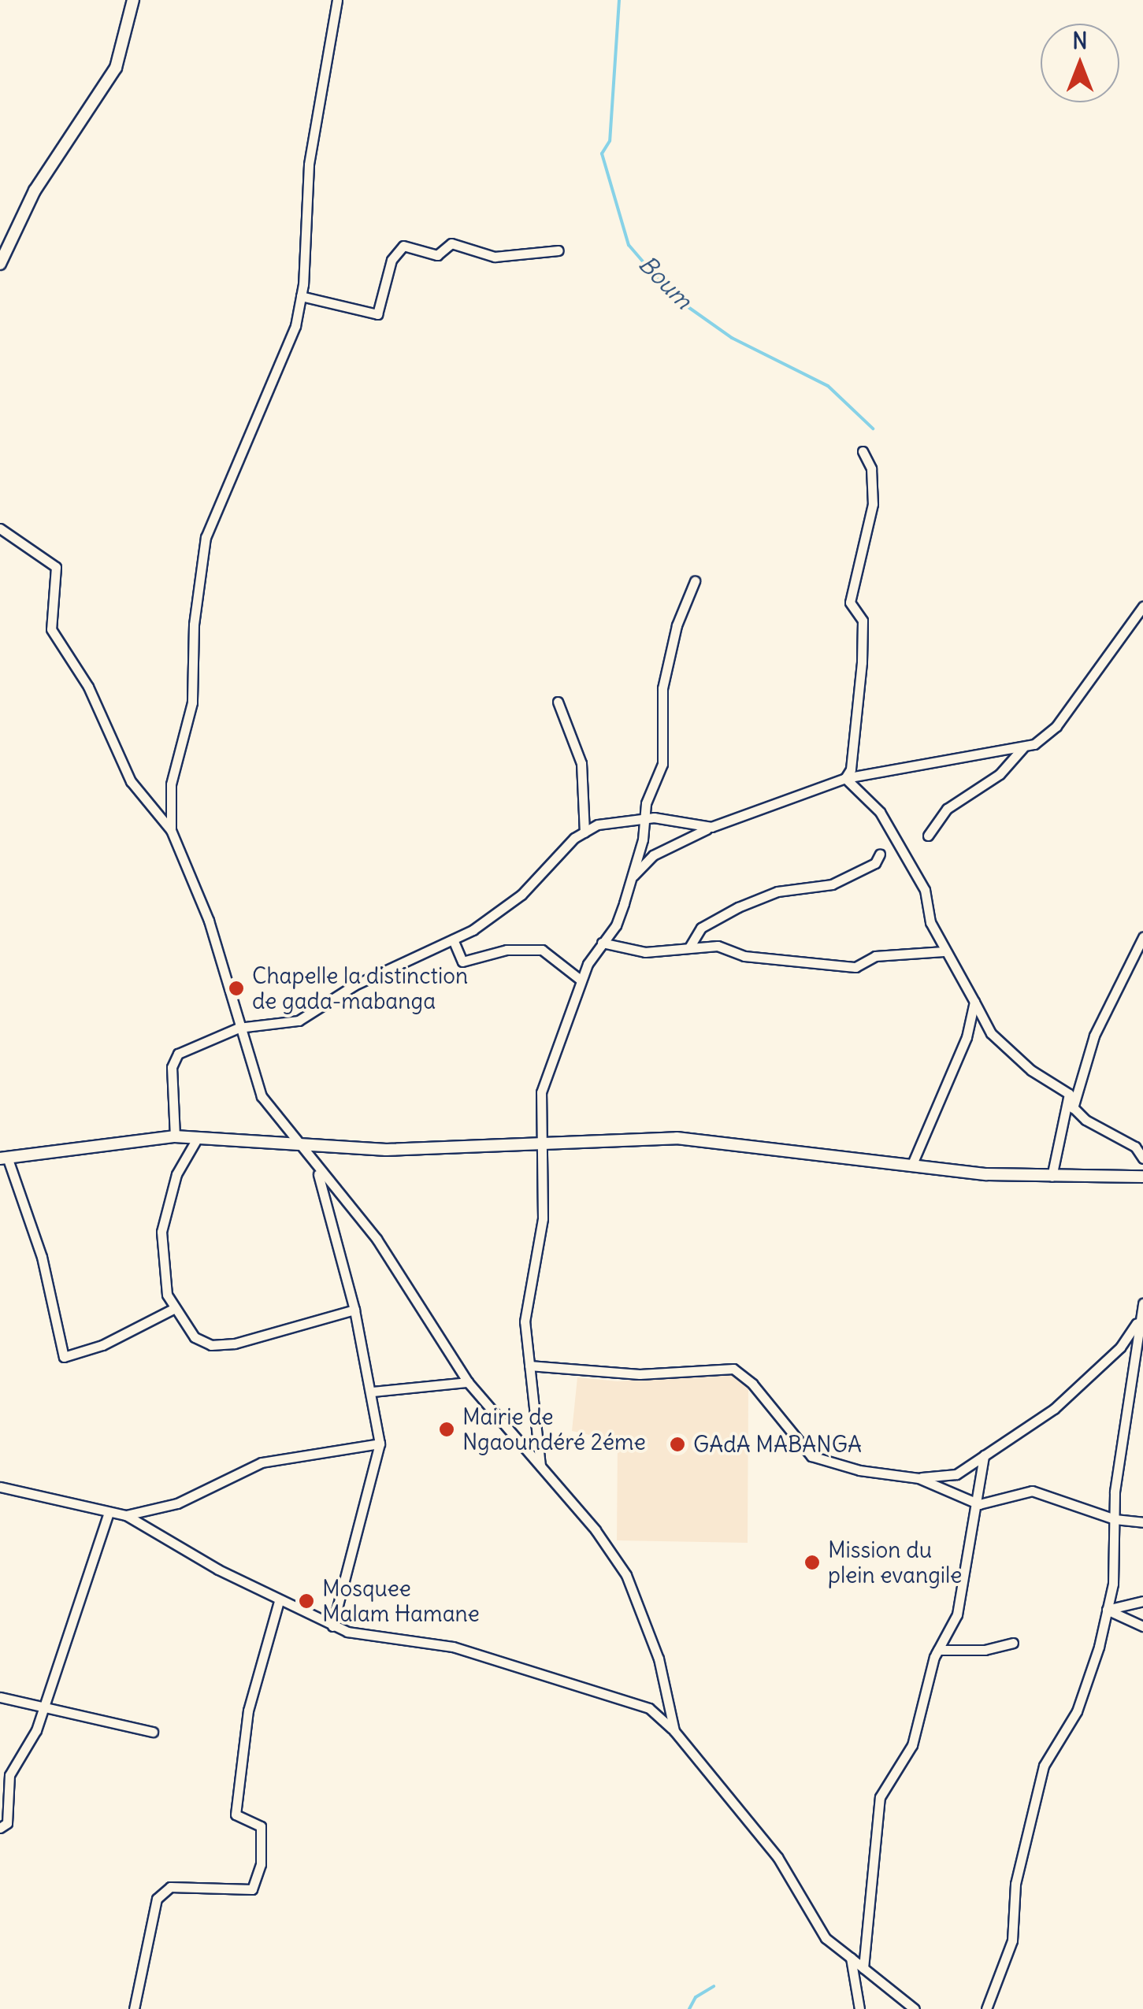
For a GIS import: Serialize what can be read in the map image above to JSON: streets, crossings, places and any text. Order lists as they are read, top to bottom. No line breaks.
{"water":["Boum"],"places":["Chapelle la distinction de gada-mabanga","Mairie de Ngaoundéré 2éme","GAdA MABANGA","Mission du plein evangile","Mosquee Malam Hamane"],"north":"top"}
